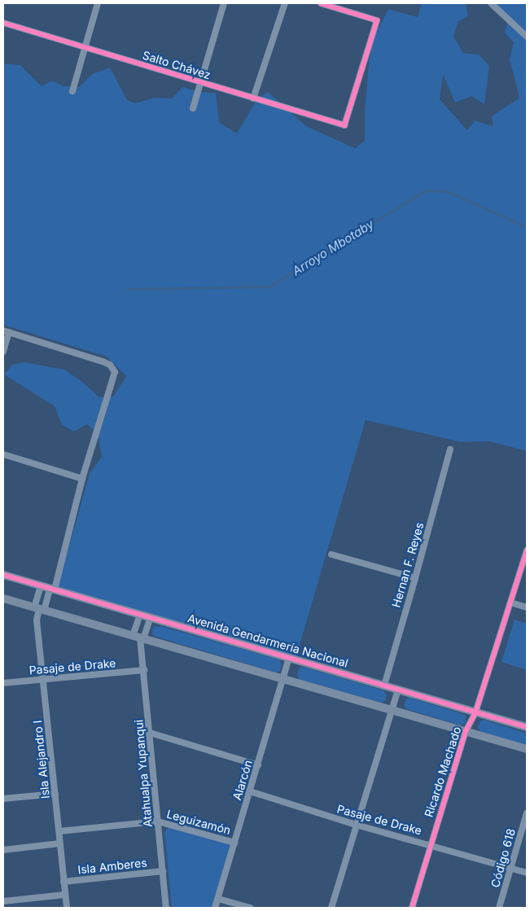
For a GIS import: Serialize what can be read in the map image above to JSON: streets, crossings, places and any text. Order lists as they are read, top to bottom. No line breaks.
{"streets":{"street":["Salto Chávez","Hernan F. Reyes","Avenida Gendarmería Nacional","Pasaje de Drake","Isla Alejandro I","Ricardo Machado","Atahualpa Yupanqui","Alarcón","Leguizamón","Código 618","Isla Amberes"]},"crossings":[["Hernan F. Reyes","Avenida Gendarmería Nacional"],["Avenida Gendarmería Nacional","Ricardo Machado"],["Avenida Gendarmería Nacional","Alarcón"],["Pasaje de Drake","Isla Alejandro I"],["Pasaje de Drake","Ricardo Machado"],["Pasaje de Drake","Atahualpa Yupanqui"],["Pasaje de Drake","Alarcón"],["Pasaje de Drake","Código 618"],["Isla Alejandro I","Leguizamón"],["Isla Alejandro I","Isla Amberes"],["Atahualpa Yupanqui","Leguizamón"],["Atahualpa Yupanqui","Isla Amberes"],["Alarcón","Leguizamón"]],"water":["Arroyo Mbotaby"]}
